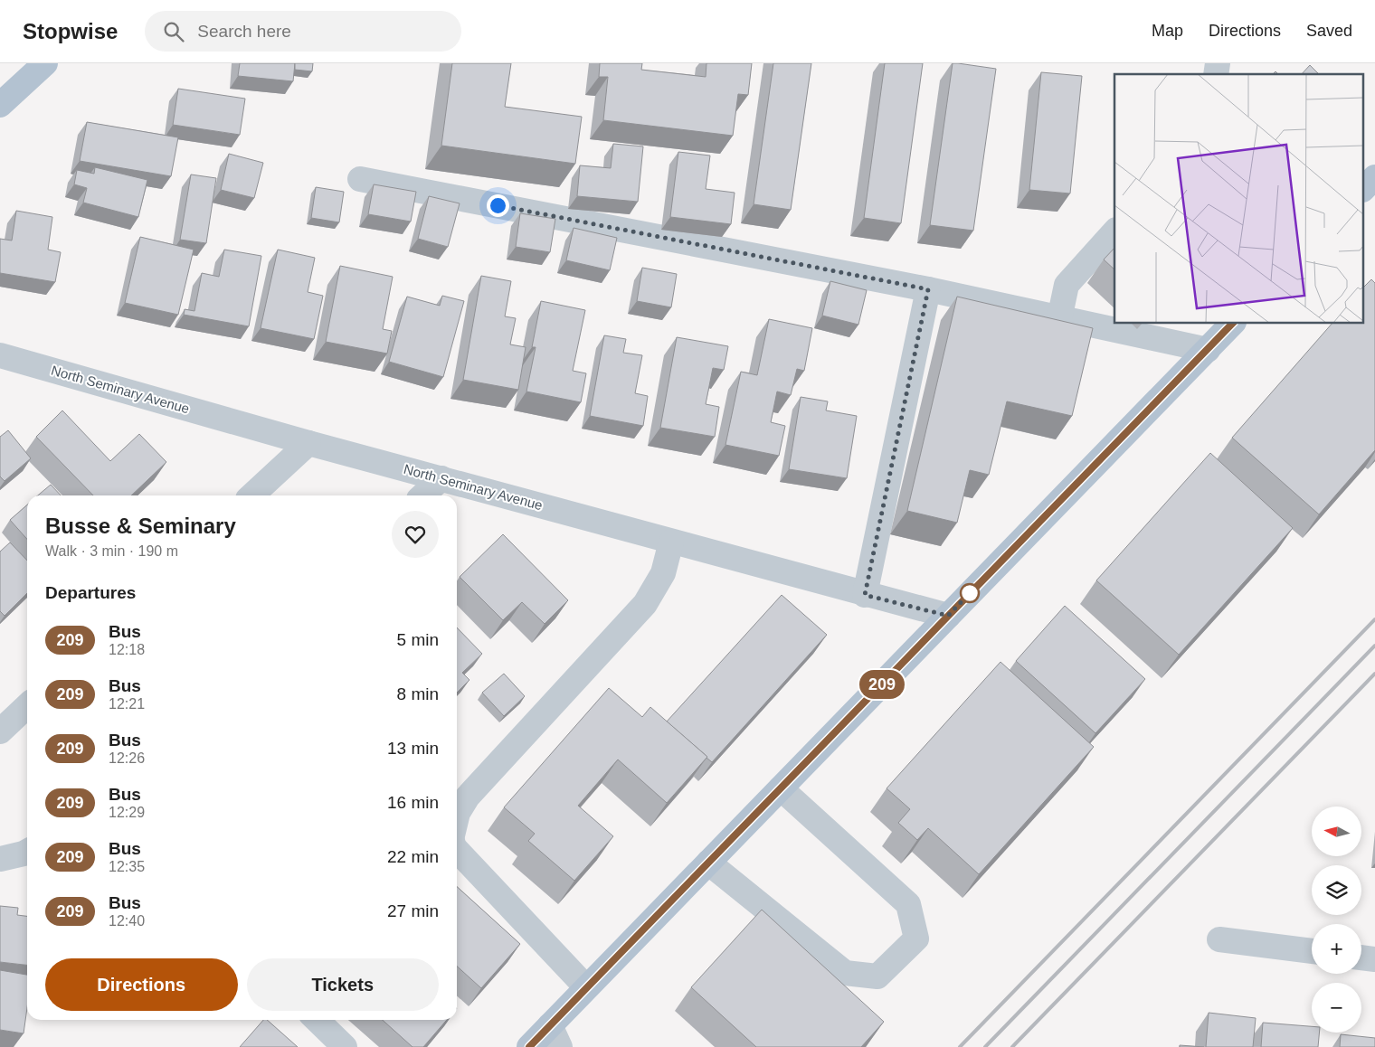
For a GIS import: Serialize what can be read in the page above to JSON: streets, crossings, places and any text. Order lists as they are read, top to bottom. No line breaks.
{"streets":{"street":["North Seminary Avenue"]},"lines":["bus line 209"],"north":"left","page":{"header":"Stopwise","search":"Search here","nav":["Map","Directions","Saved"],"on_map":"209","heading":[["Busse & Seminary","Walk · 3 min · 190 m"],"Departures"],"list":[{"mark":"209","name":"Bus","note":"12:18","value":"5 min"},{"mark":"209","name":"Bus","note":"12:21","value":"8 min"},{"mark":"209","name":"Bus","note":"12:26","value":"13 min"},{"mark":"209","name":"Bus","note":"12:29","value":"16 min"},{"mark":"209","name":"Bus","note":"12:35","value":"22 min"},{"mark":"209","name":"Bus","note":"12:40","value":"27 min"}],"map_buttons":["+","−"],"buttons":["Directions","Tickets"]}}
